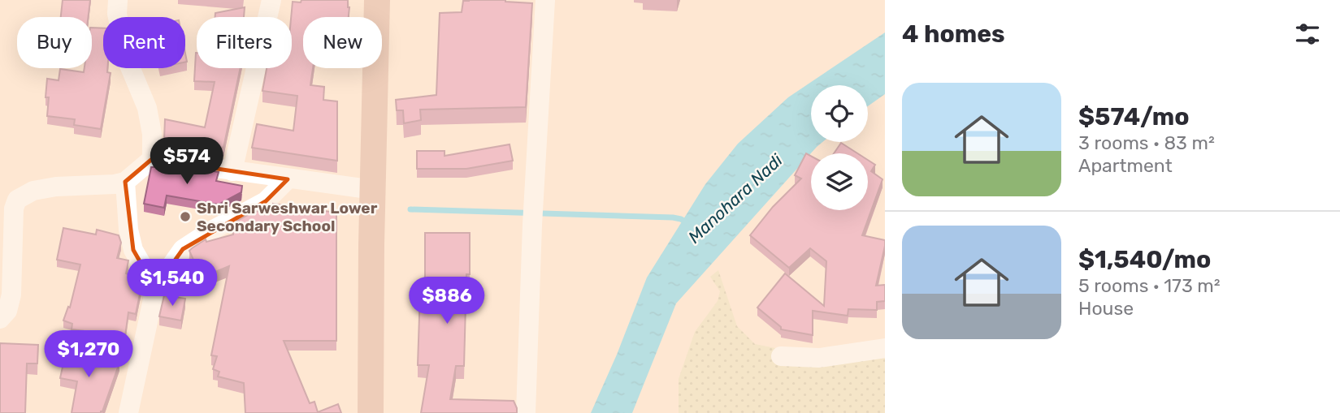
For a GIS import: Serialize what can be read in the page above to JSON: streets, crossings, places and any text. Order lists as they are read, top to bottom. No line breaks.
{"water":["Manohara Nadi"],"places":["Shri Sarweshwar Lower Secondary School"],"page":{"heading":"4 homes","chip":["Buy","Rent","Filters","New"],"list":[{"name":"$574/mo","note":"3 rooms · 83 m² · Apartment"},{"name":"$1,540/mo","note":"5 rooms · 173 m² · House"}],"price":["$574","$1,540","$886","$1,270"]}}
